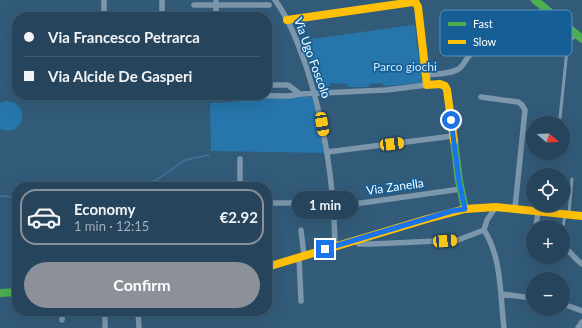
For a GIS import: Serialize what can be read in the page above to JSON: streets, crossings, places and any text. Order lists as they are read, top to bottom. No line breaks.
{"streets":{"street":["Via Ugo Foscolo","Via Zanella"]},"crossings":[["Via Ugo Foscolo","Via Zanella"]],"parks":["Parco giochi"],"legend":["Fast","Slow"],"north":"right","page":{"banner":["Via Francesco Petrarca","Via Alcide De Gasperi"],"map_buttons":["+","−"],"list":[{"name":"Economy","note":"1 min · 12:15","value":"€2.92"}],"bubble":"1 min","buttons":"Confirm"}}
